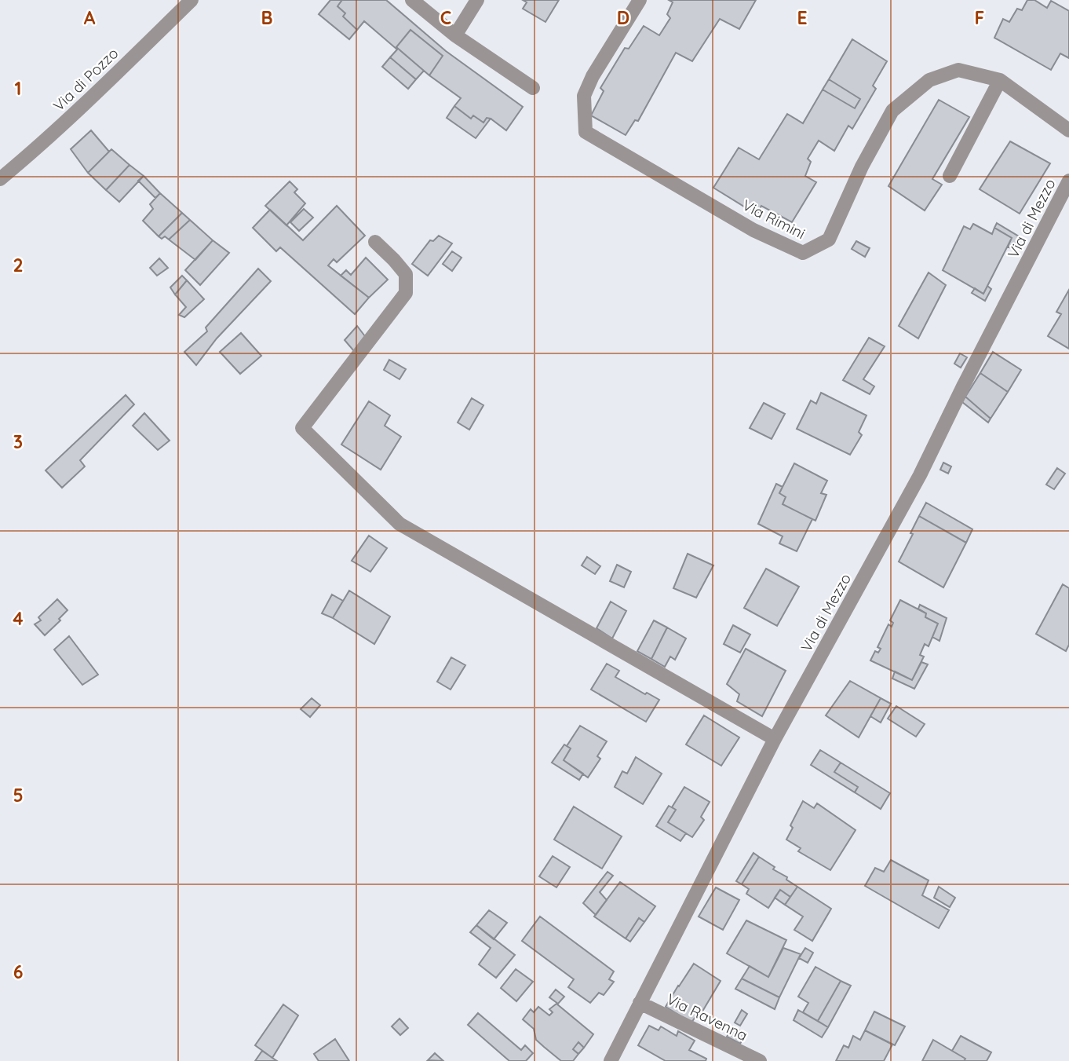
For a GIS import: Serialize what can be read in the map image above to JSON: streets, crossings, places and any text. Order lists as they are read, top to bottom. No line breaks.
{"streets":{"street":["Via di Pozzo","Via di Mezzo","Via Rimini","Via Ravenna"]},"crossings":[["Via di Mezzo","Via Ravenna"]],"grid":{"columns":["A","B","C","D","E","F"],"rows":["1","2","3","4","5","6"]}}
